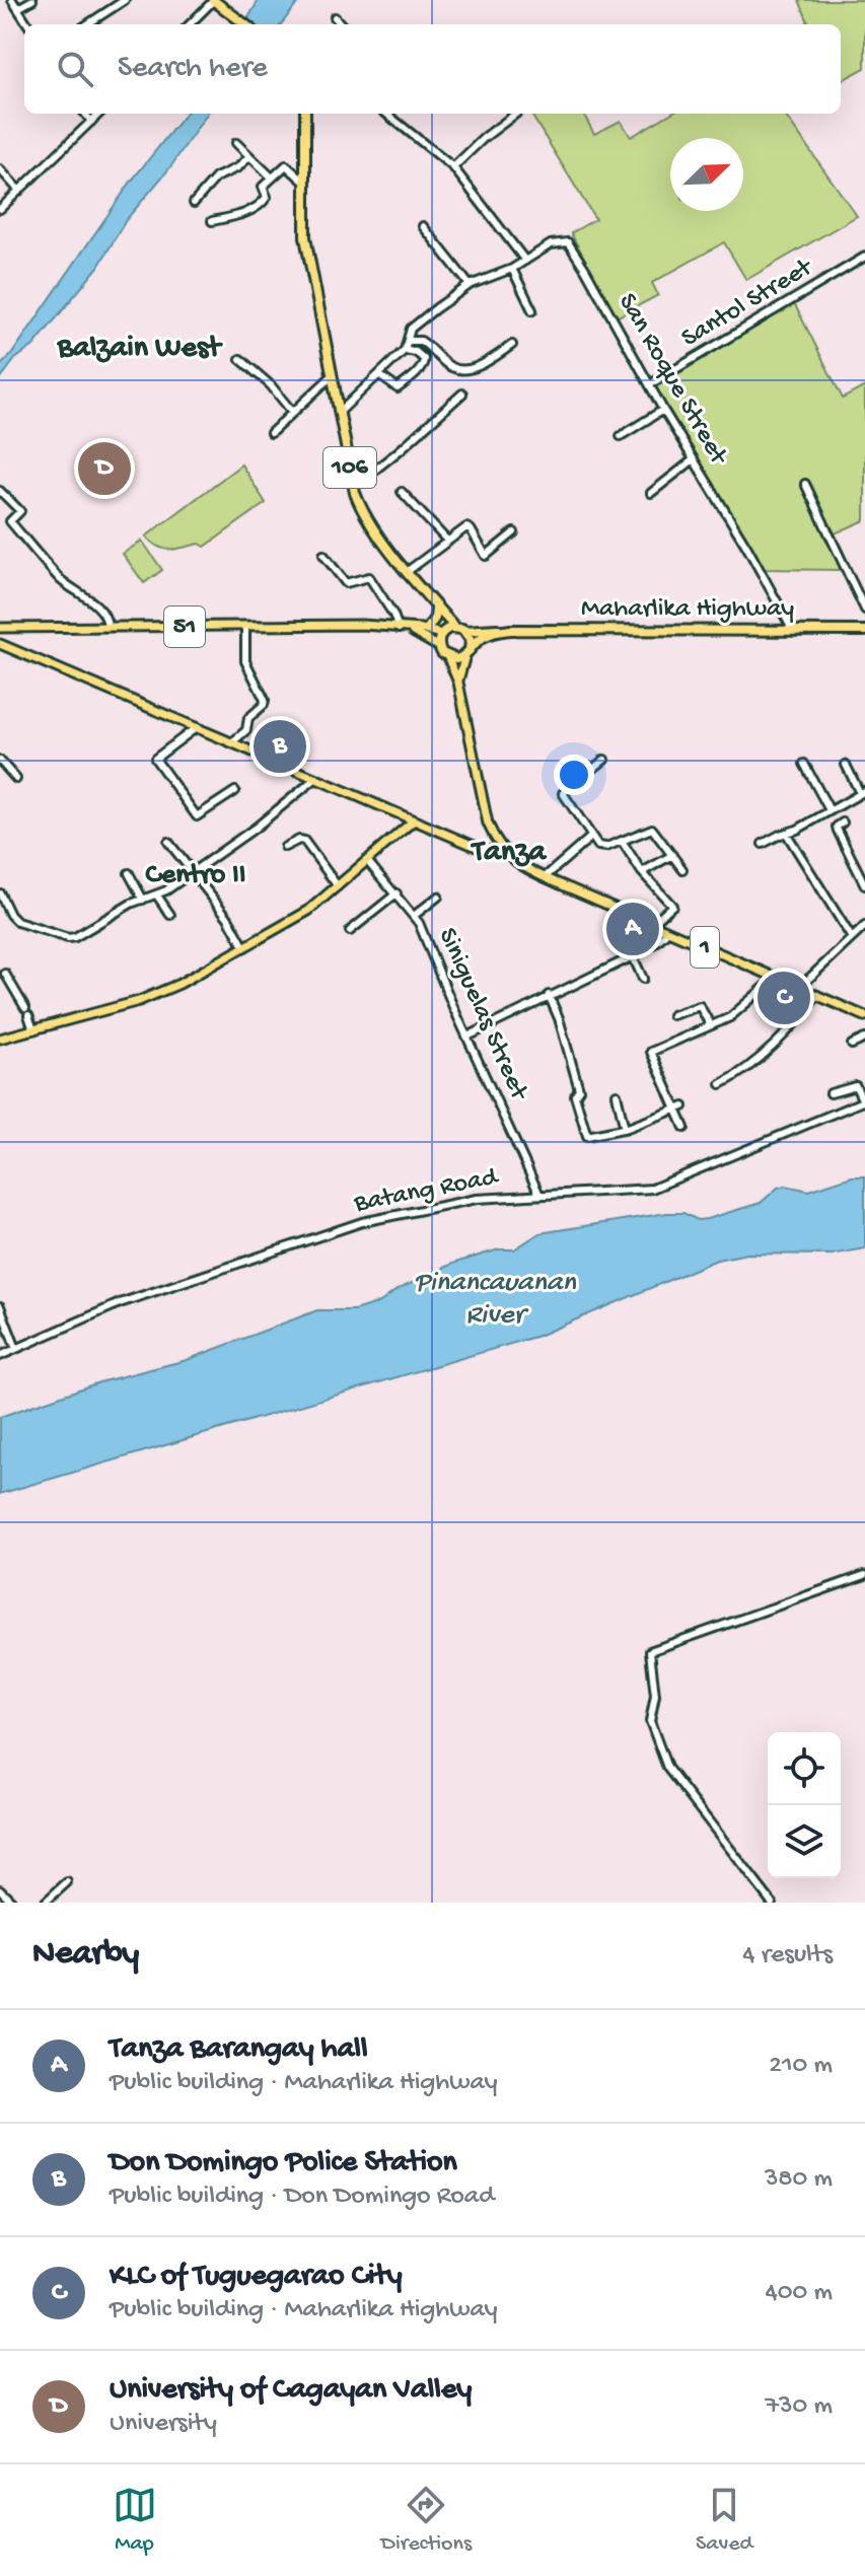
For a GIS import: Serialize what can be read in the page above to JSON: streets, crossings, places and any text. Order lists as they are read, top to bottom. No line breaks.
{"streets":{"highway":["106","Maharlika Highway"],"main road":["51","1"],"street":["Santol Street","San Roque Street","Siniguelas Street","Batang Road"]},"crossings":[["Santol Street","San Roque Street"],["San Roque Street","Maharlika Highway"],["106","Maharlika Highway"],["106","51"],["Maharlika Highway","51"],["Siniguelas Street","Batang Road"]],"districts":["Balzain West","Tanza","Centro II"],"water":["Pinancauanan River"],"north":"top right","page":{"search":"Search here","pins":["D","B","A","C"],"heading":["Nearby","4 results"],"list":[{"mark":"A","name":"Tanza Barangay hall","note":"Public building · Maharlika Highway","value":"210 m"},{"mark":"B","name":"Don Domingo Police Station","note":"Public building · Don Domingo Road","value":"380 m"},{"mark":"C","name":"KLC of Tuguegarao City","note":"Public building · Maharlika Highway","value":"400 m"},{"mark":"D","name":"University of Cagayan Valley","note":"University","value":"730 m"}],"nav":["Map","Directions","Saved"]}}
